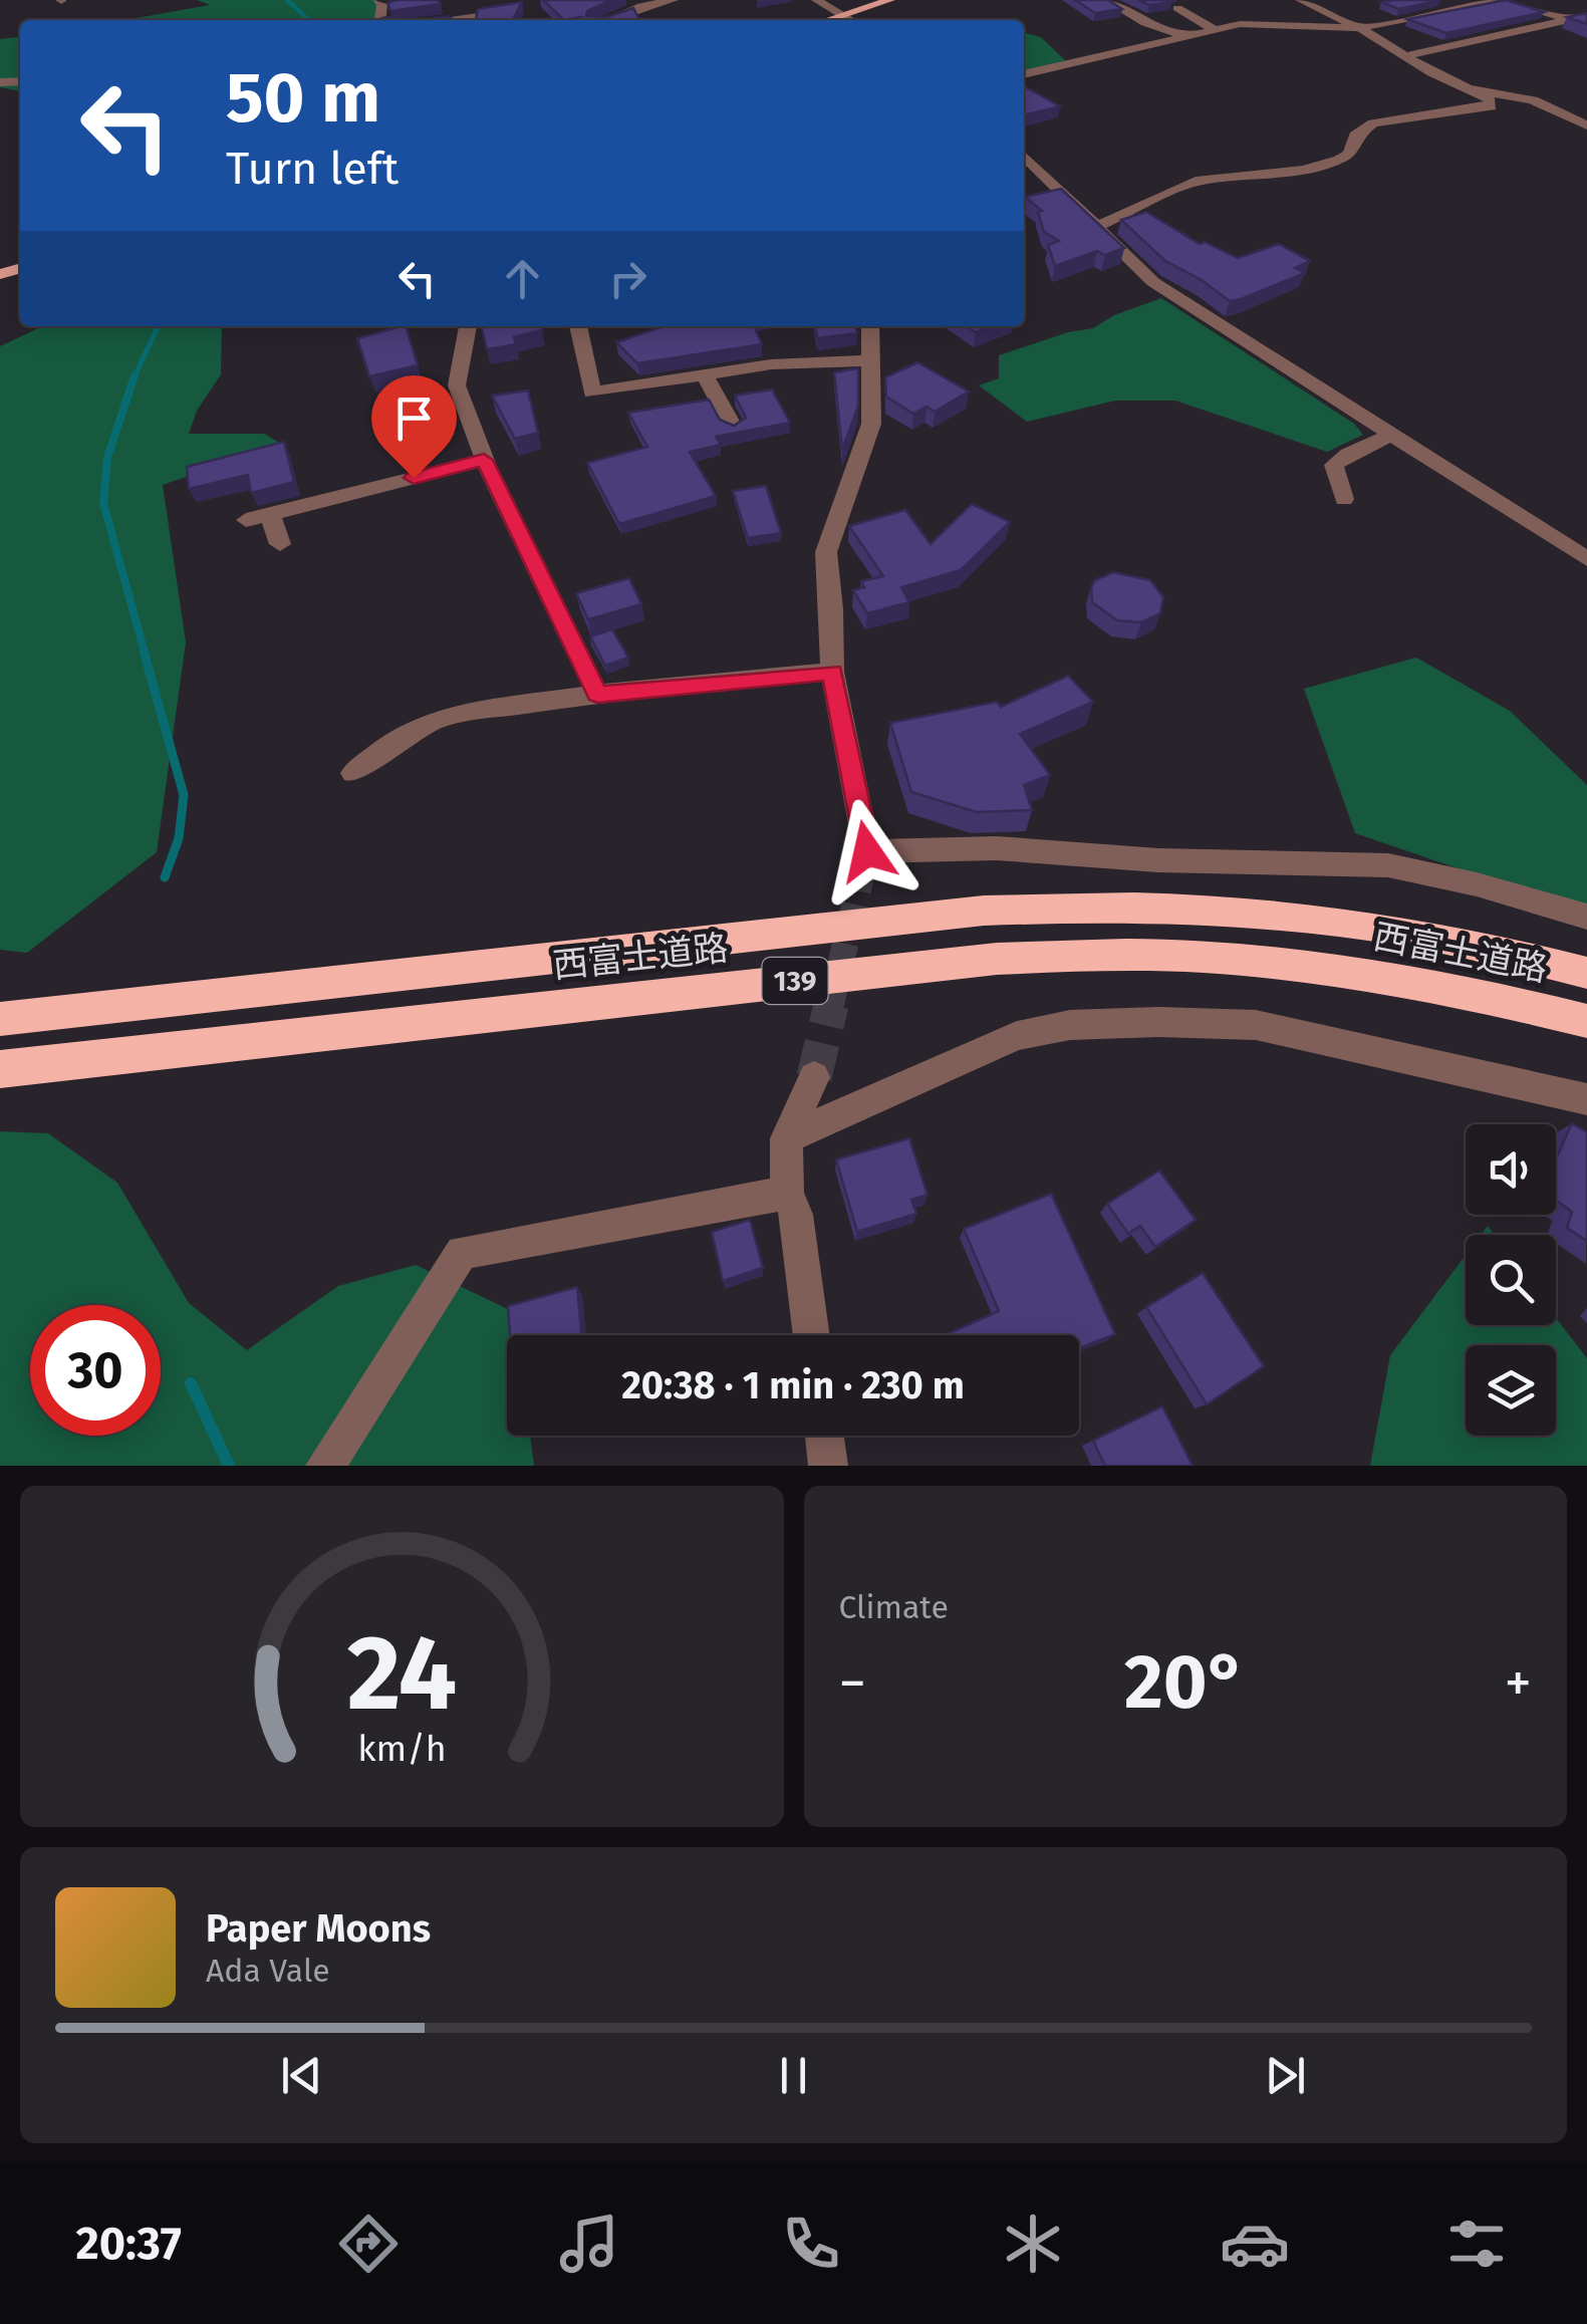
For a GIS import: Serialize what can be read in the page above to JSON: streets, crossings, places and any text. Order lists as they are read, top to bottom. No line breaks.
{"streets":{"highway":["西富士道路","139"]},"page":{"turn":["50 m","Turn left"],"limit":"30","trip":"20:38 · 1 min · 230 m","tile":"Climate","heat":["−","20°","+"],"song":["Paper Moons","Ada Vale"],"tabs":"20:37","gauge":["24","km/h"]}}
